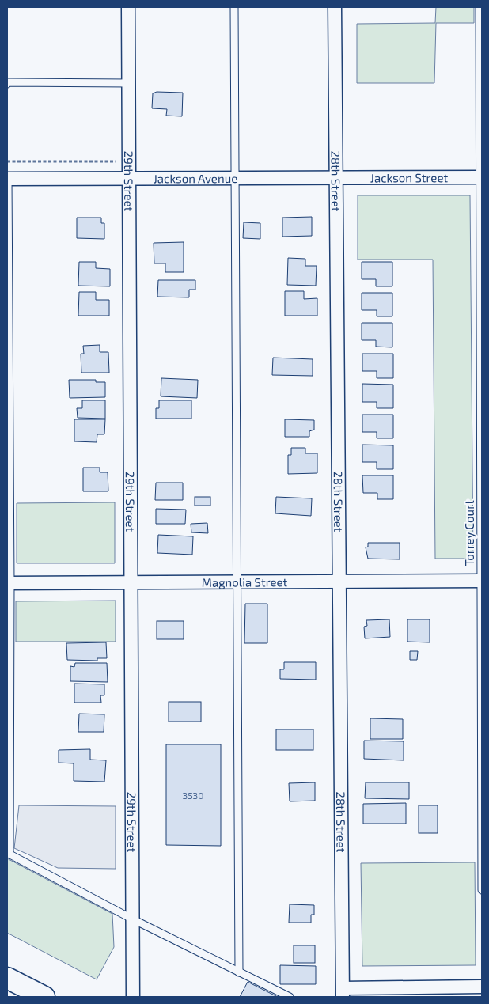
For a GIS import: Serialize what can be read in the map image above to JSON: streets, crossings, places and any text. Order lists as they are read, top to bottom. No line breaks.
{"streets":{"street":["Jackson Street","Jackson Avenue","29th Street","28th Street","Magnolia Street"],"lane":["Torrey Court"]},"crossings":[["Jackson Street","Jackson Avenue"],["Jackson Street","28th Street"],["Jackson Street","Torrey Court"],["Jackson Avenue","29th Street"],["Jackson Avenue","28th Street"],["29th Street","Magnolia Street"],["28th Street","Magnolia Street"],["Torrey Court","Magnolia Street"]],"house_numbers":["3530"]}
